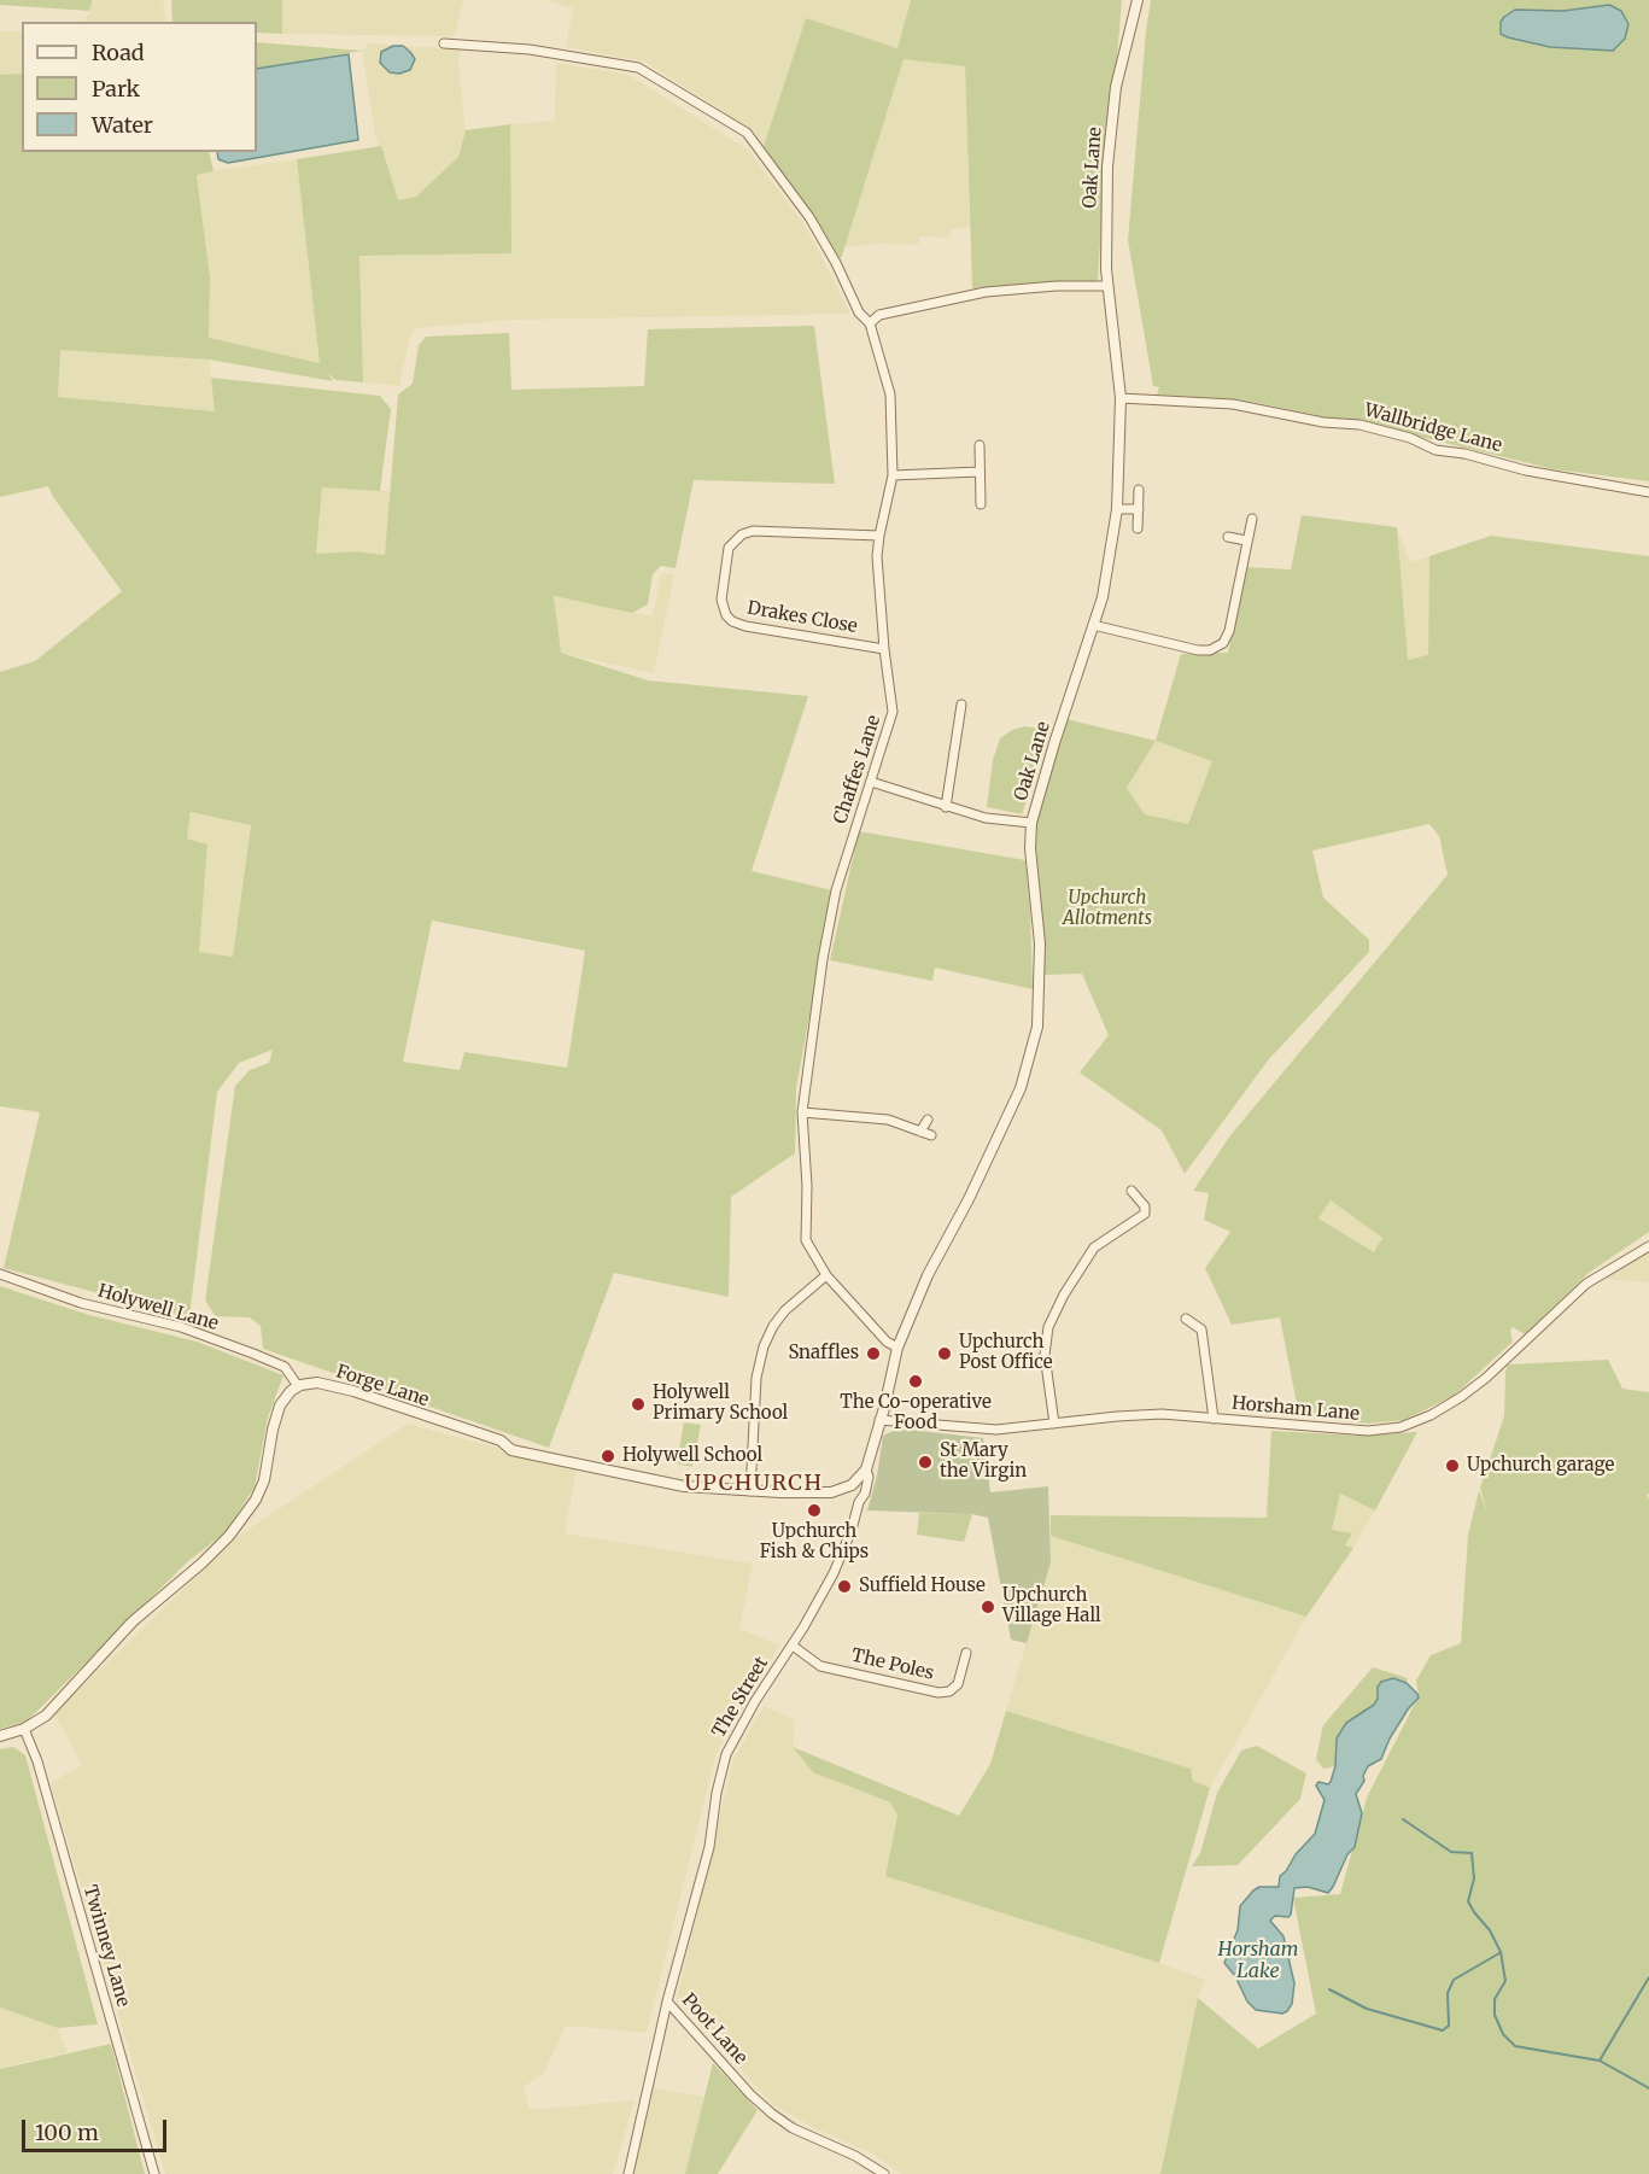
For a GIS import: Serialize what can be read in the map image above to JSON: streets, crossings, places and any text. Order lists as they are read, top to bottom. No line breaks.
{"streets":{"street":["Oak Lane","Wallbridge Lane","Drakes Close","Chaffes Lane","Holywell Lane","Forge Lane","Horsham Lane","The Poles","The Street","Twinney Lane","Poot Lane"]},"crossings":[["Oak Lane","Wallbridge Lane"],["Oak Lane","Chaffes Lane"],["Oak Lane","Forge Lane"],["Oak Lane","Horsham Lane"],["Oak Lane","The Street"],["Drakes Close","Chaffes Lane"],["Holywell Lane","Forge Lane"],["The Poles","The Street"],["The Street","Poot Lane"]],"districts":["UPCHURCH"],"water":["Horsham Lake"],"parks":["Upchurch Allotments"],"places":["Snaffles","Upchurch Post Office","The Co-operative Food","Holywell Primary School","Holywell School","St Mary the Virgin","Upchurch garage","Upchurch Fish & Chips","Suffield House","Upchurch Village Hall"],"legend":["Road","Park","Water"],"scale_bar":"100 m"}
